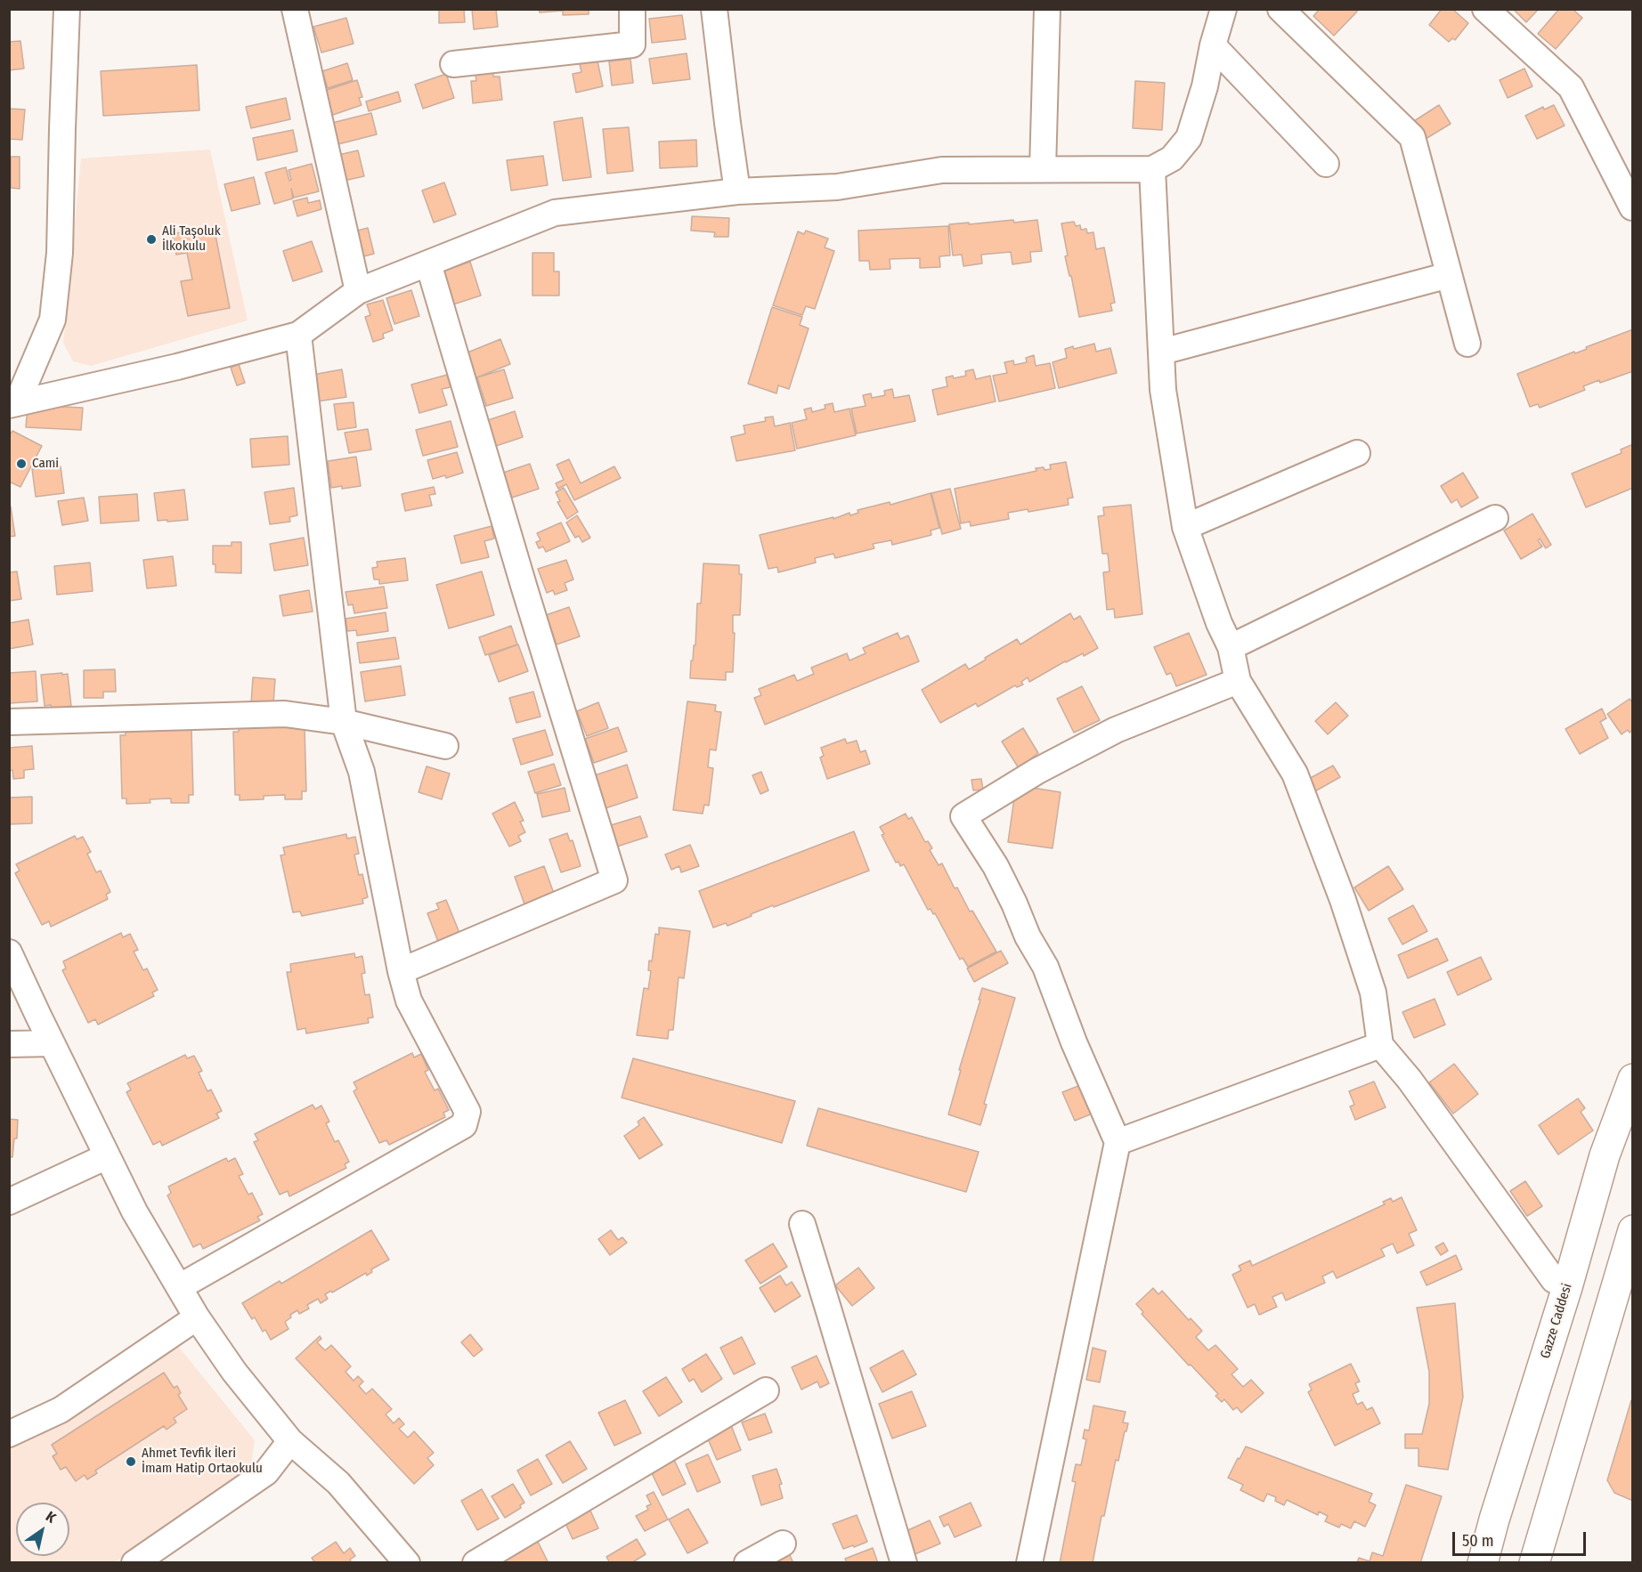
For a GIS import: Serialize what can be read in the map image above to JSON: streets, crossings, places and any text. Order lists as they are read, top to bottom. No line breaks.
{"streets":{"main road":["Gazze Caddesi"]},"places":["Ali Taşoluk İlkokulu","Cami","Ahmet Tevfik İleri İmam Hatip Ortaokulu"],"scale_bar":"50 m","north":"top right"}
